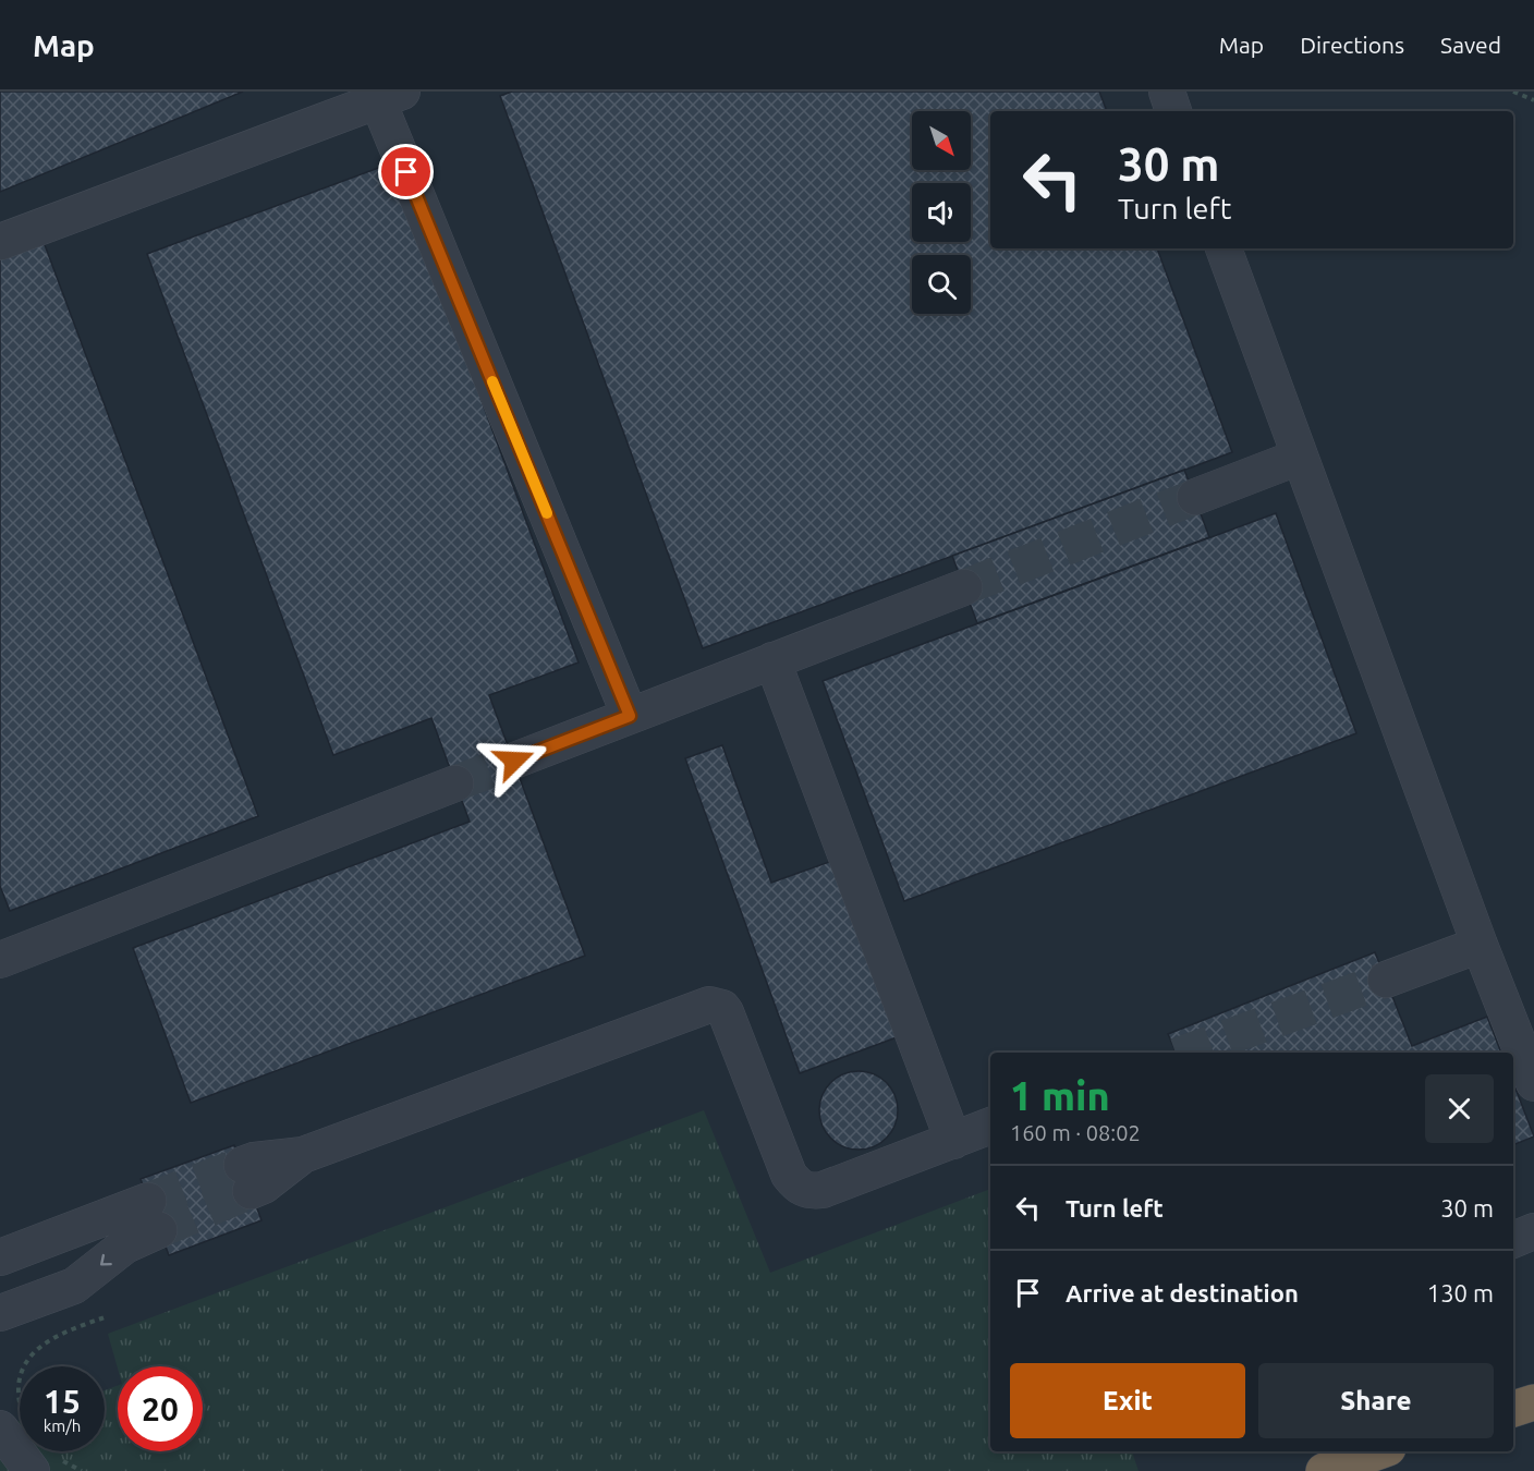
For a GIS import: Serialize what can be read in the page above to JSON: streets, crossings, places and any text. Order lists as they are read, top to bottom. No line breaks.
{"north":"bottom right","page":{"header":"Map","nav":["Map","Directions","Saved"],"turn":["30 m","Turn left"],"heading":["1 min","160 m · 08:02"],"list":[{"name":"Turn left","value":"30 m"},{"name":"Arrive at destination","value":"130 m"}],"buttons":["Exit","Share"],"speed":"15 km/h","limit":"20"}}
